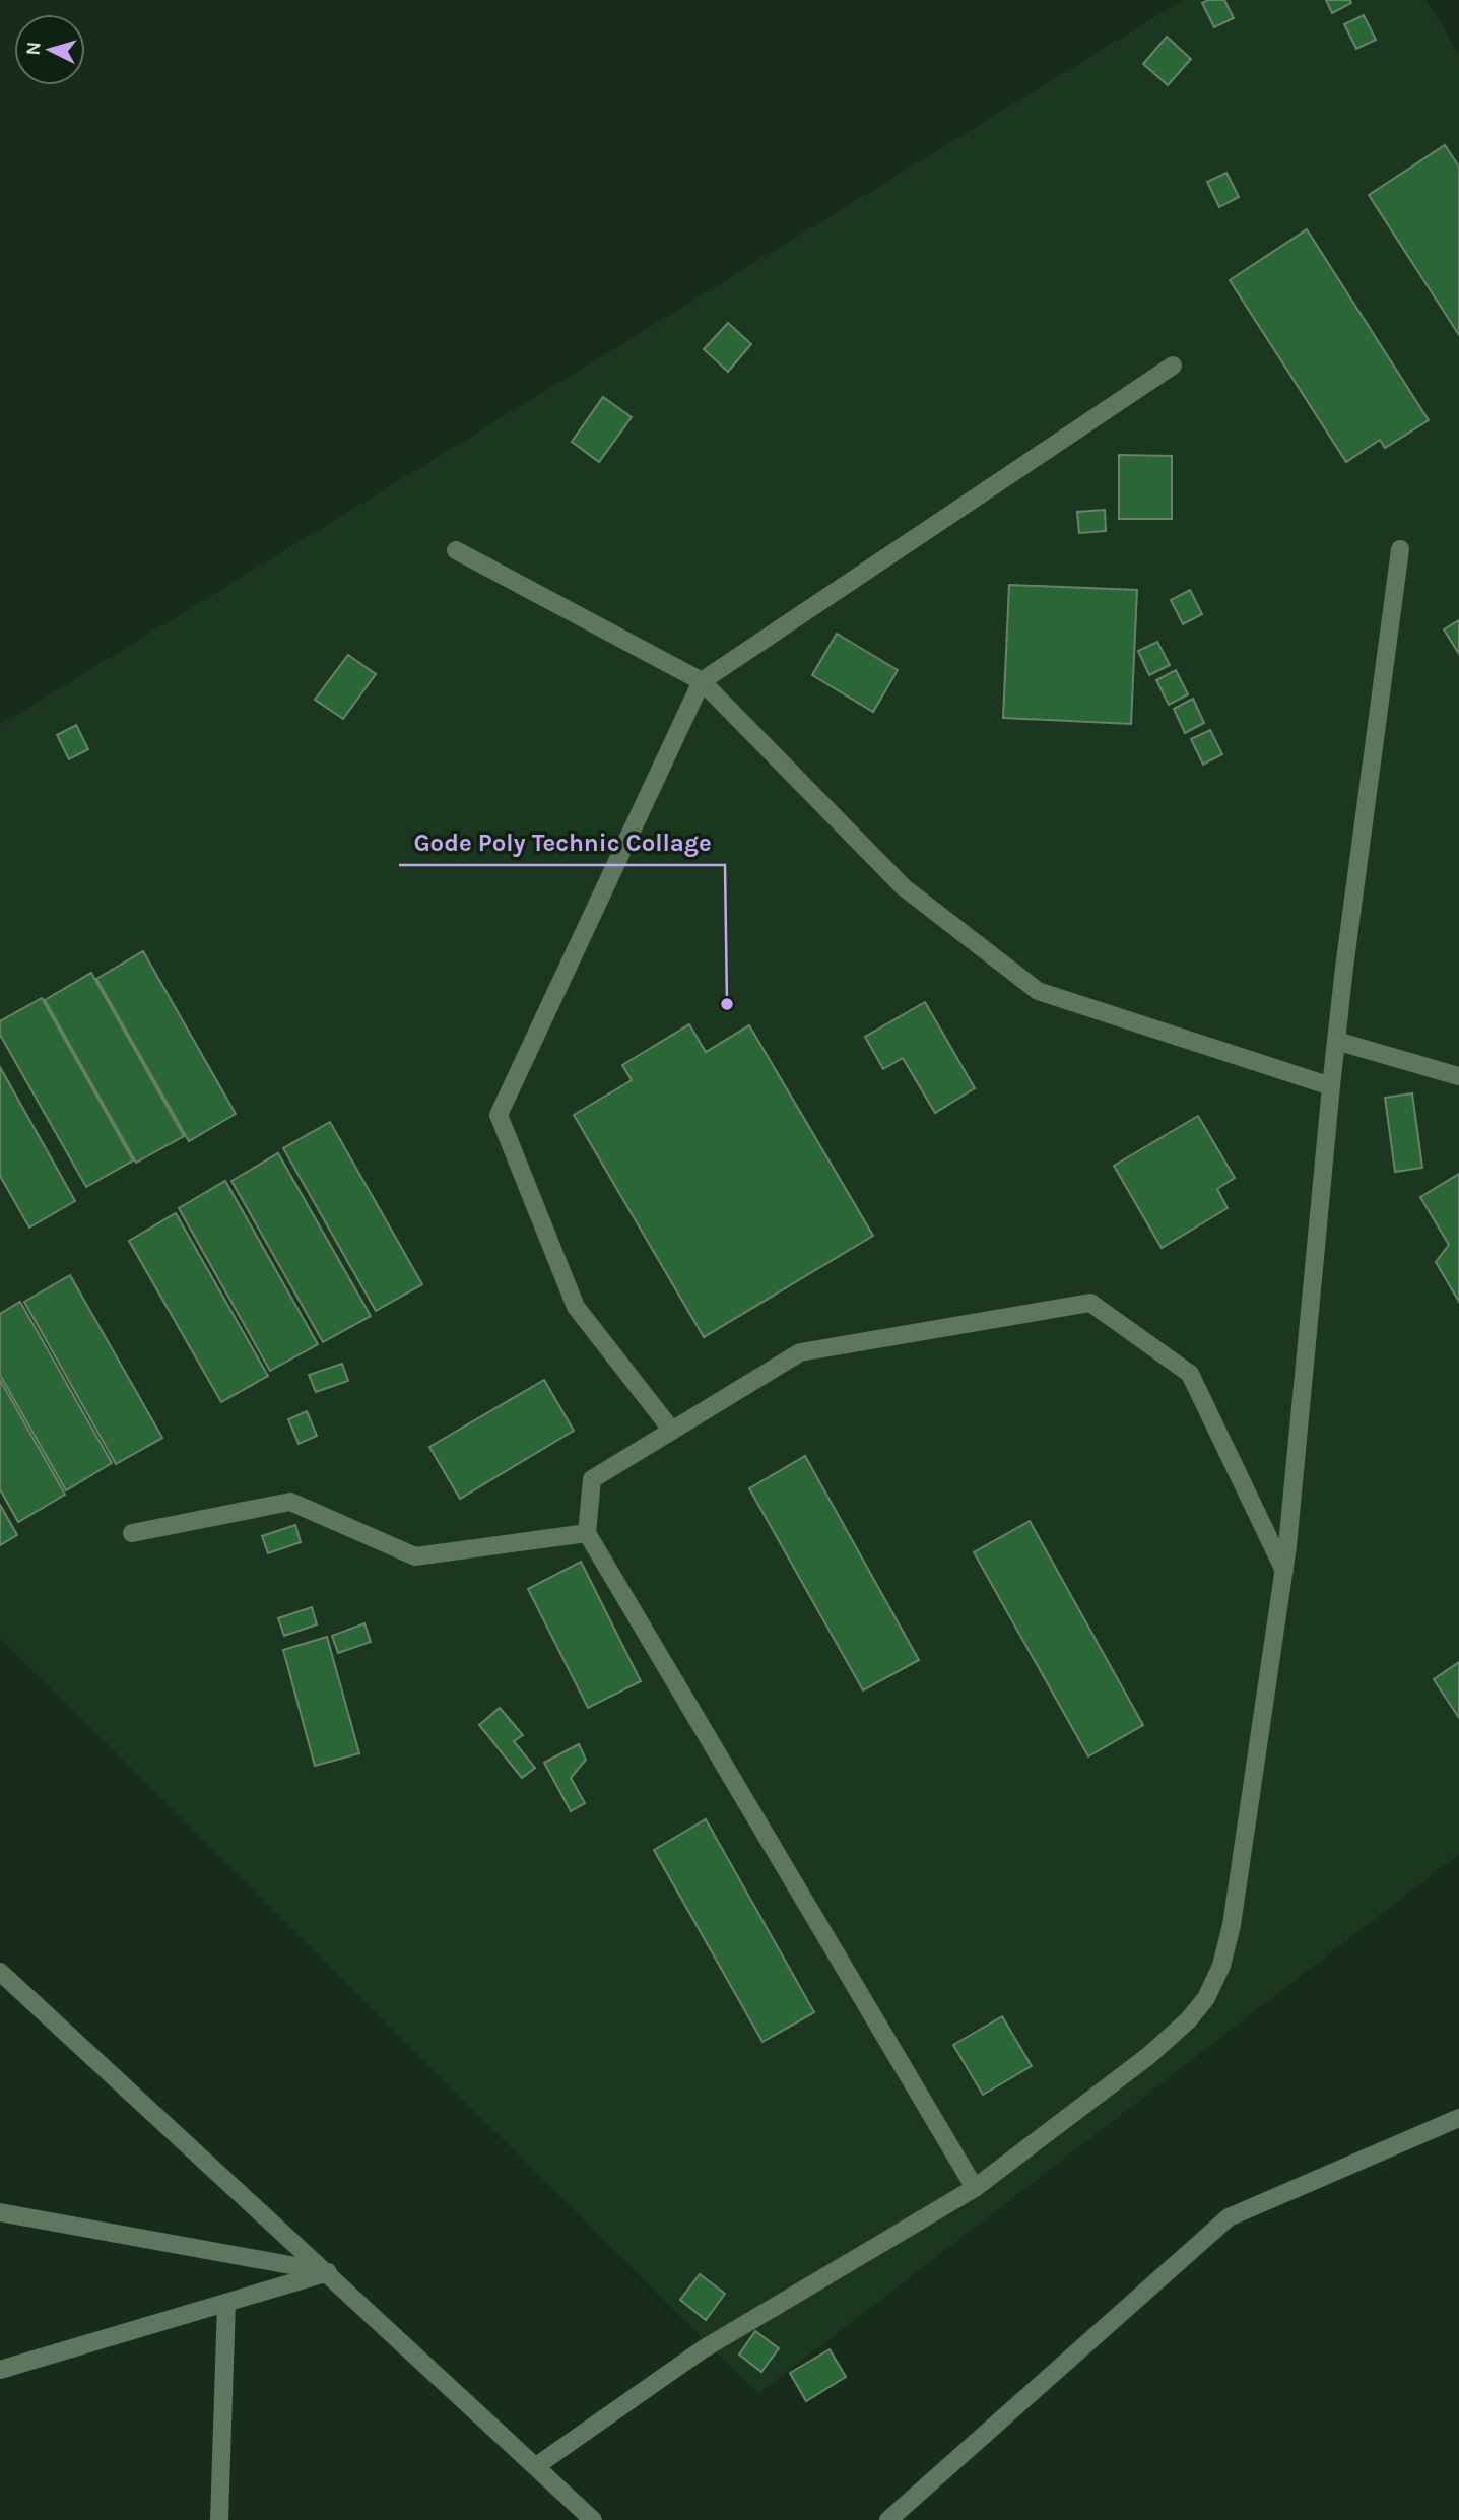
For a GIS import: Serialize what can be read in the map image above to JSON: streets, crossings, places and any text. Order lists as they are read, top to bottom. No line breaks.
{"places":["Gode Poly Technic Collage"],"north":"left"}
